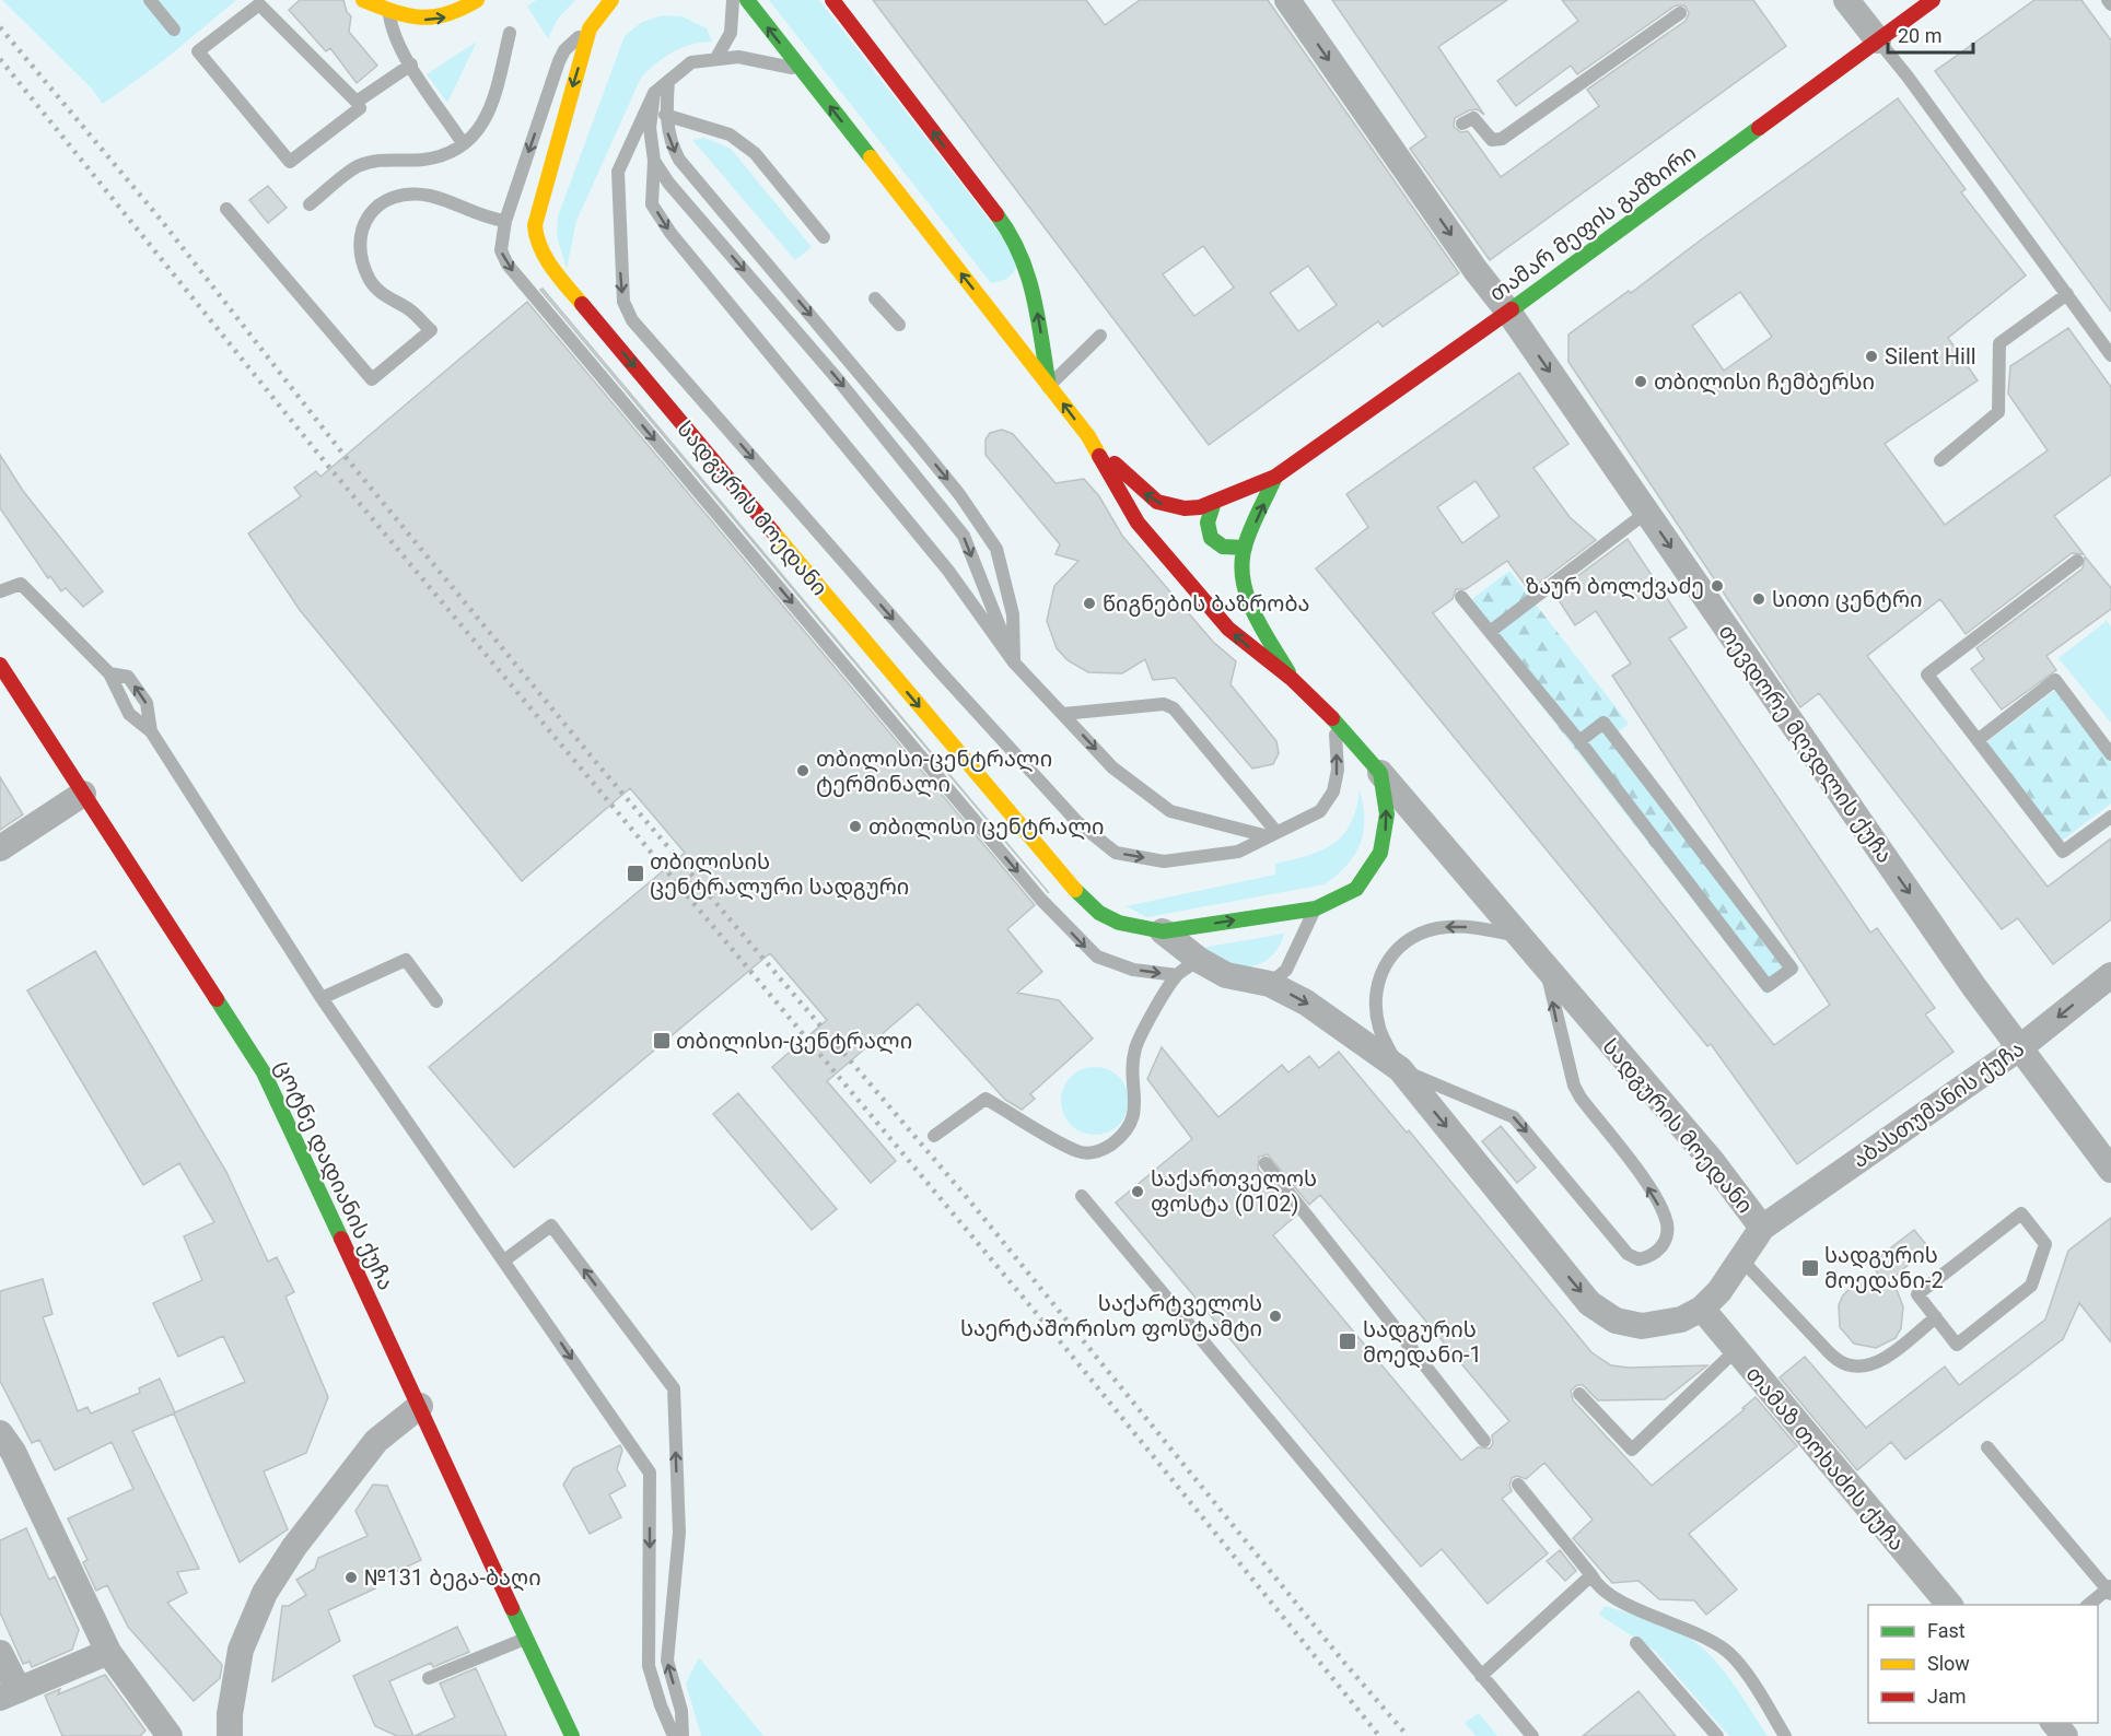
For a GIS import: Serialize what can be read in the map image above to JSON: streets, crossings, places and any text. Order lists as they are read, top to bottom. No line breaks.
{"streets":{"main road":["თამარ მეფის გამზირი","სადგურის მოედანი","ცოტნე დადიანის ქუჩა"],"street":["თევდორე მღვდლის ქუჩა","აბასთუმანის ქუჩა","თამაზ თოხაძის ქუჩა"]},"crossings":[["თამარ მეფის გამზირი","სადგურის მოედანი"],["თამარ მეფის გამზირი","თევდორე მღვდლის ქუჩა"],["სადგურის მოედანი","აბასთუმანის ქუჩა"],["სადგურის მოედანი","თამაზ თოხაძის ქუჩა"],["თევდორე მღვდლის ქუჩა","აბასთუმანის ქუჩა"]],"one_way":["თევდორე მღვდლის ქუჩა"],"places":{"other":["Silent Hill","თბილისი ჩემბერსი","ზაურ ბოლქვაძე","სითი ცენტრი","წიგნების ბაზრობა","თბილისი-ცენტრალი ტერმინალი","თბილისი ცენტრალი","საქართველოს ფოსტა (0102)","საქარტველოს საერტაშორისო ფოსტამტი","№131 ბეგა-ბაღი"],"transit":["თბილისის ცენტრალური სადგური","თბილისი-ცენტრალი","სადგურის მოედანი-2","სადგურის მოედანი-1"]},"legend":["Fast","Slow","Jam"],"scale_bar":"20 m"}
